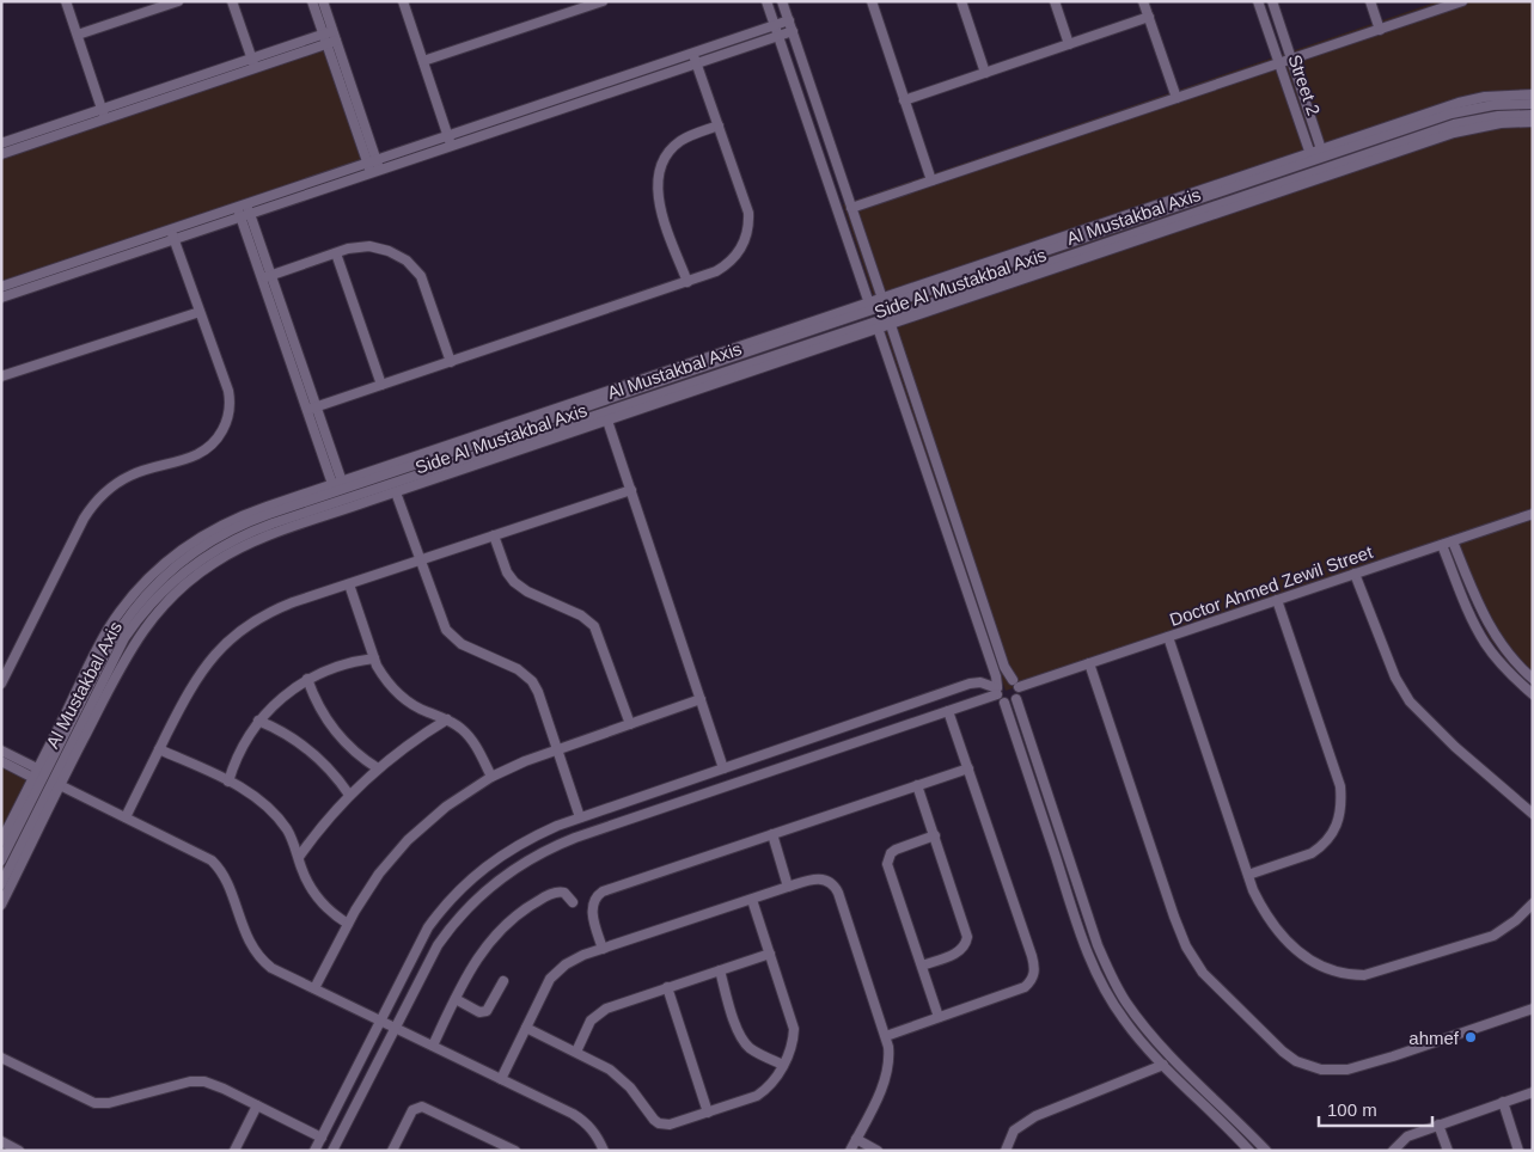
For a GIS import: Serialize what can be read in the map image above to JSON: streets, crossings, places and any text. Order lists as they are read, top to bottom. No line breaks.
{"streets":{"street":["Street 2","Al Mustakbal Axis","Side Al Mustakbal Axis","Doctor Ahmed Zewil Street"]},"crossings":[["Street 2","Side Al Mustakbal Axis"],["Al Mustakbal Axis","Side Al Mustakbal Axis"]],"places":["ahmef"],"scale_bar":"100 m"}
